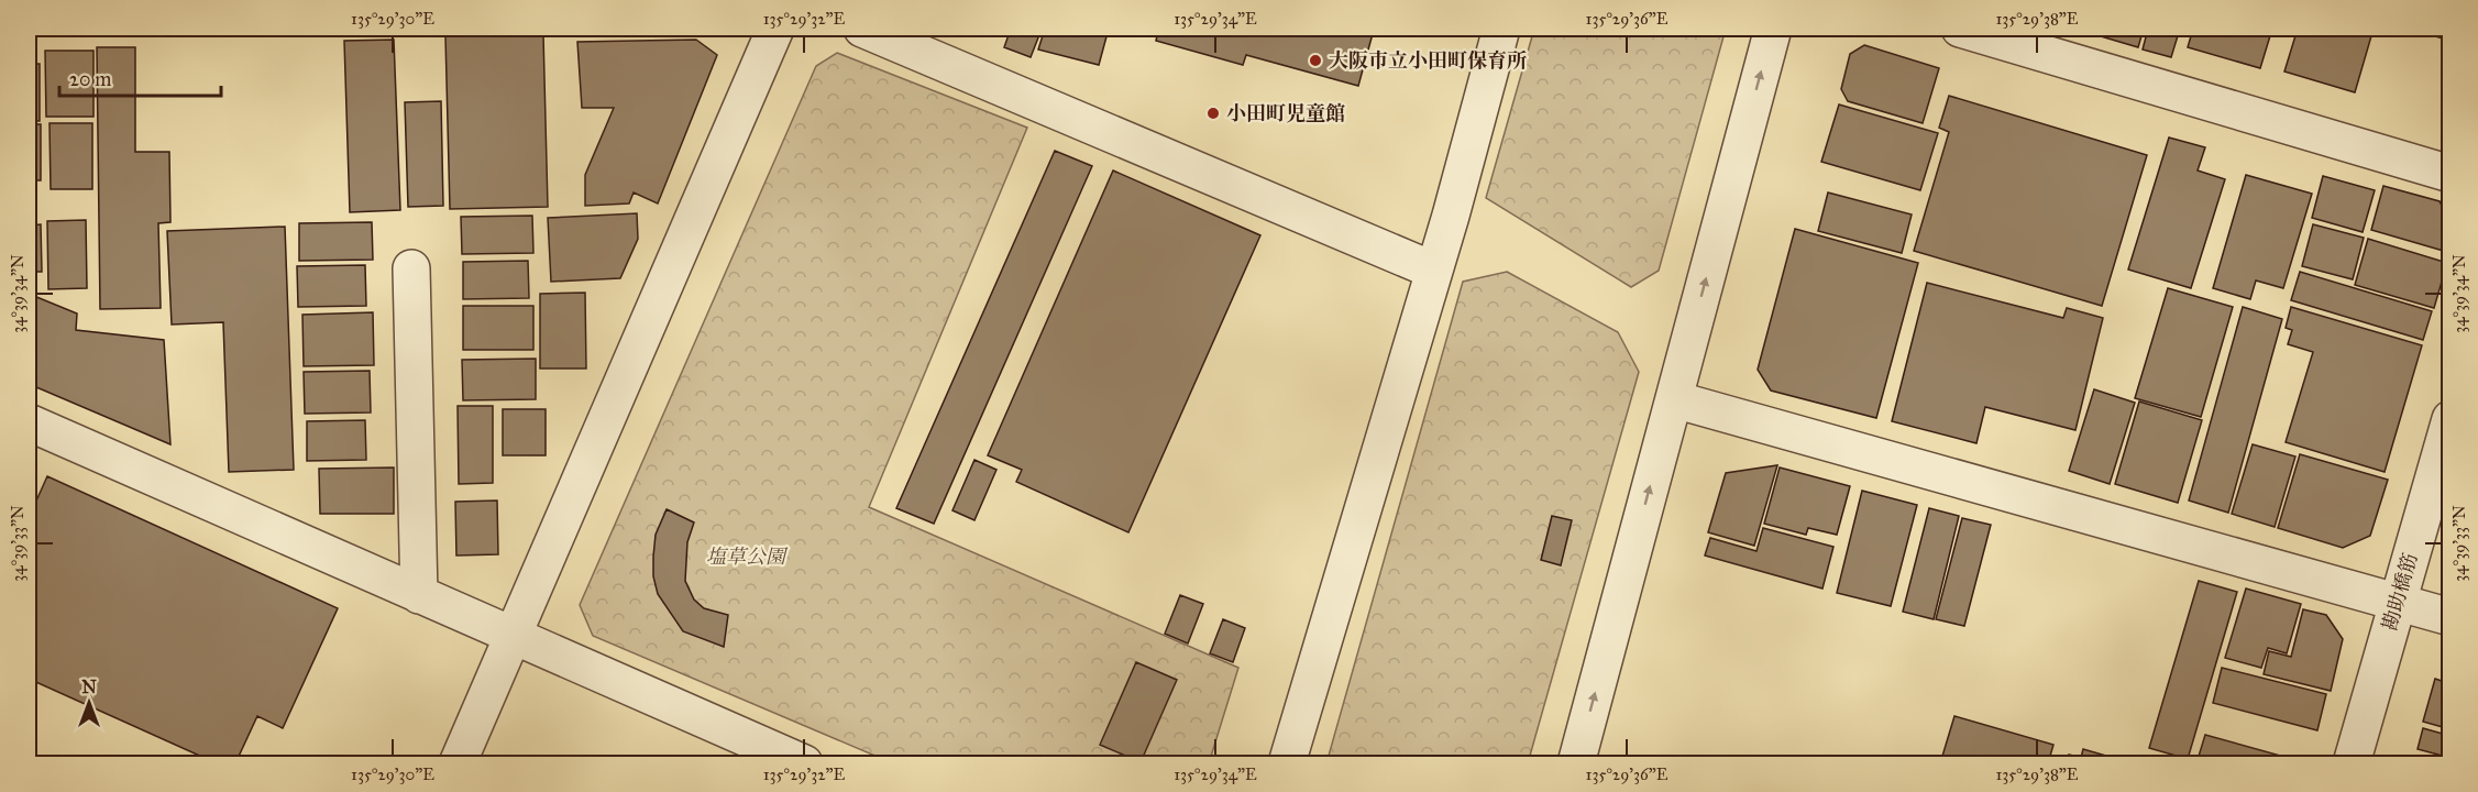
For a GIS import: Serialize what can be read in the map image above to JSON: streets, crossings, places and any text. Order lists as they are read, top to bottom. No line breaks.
{"streets":{"street":["勘助橋筋"]},"parks":["塩草公園"],"places":["大阪市立小田町保育所","小田町児童館"],"scale_bar":"20 m","north":"top","coordinates":["135°29'30\"E","135°29'32\"E","135°29'34\"E","135°29'36\"E","135°29'38\"E","34°39'34\"N","34°39'33\"N"]}
